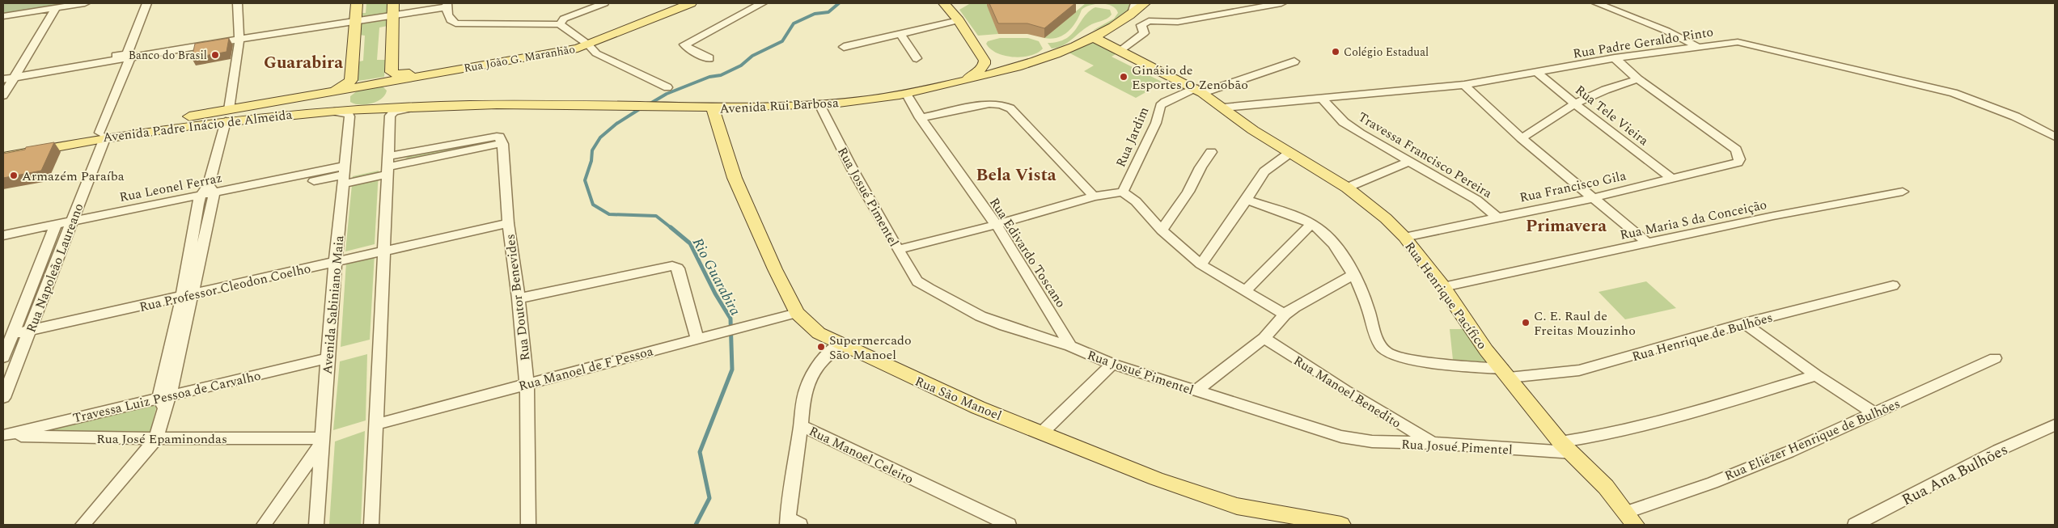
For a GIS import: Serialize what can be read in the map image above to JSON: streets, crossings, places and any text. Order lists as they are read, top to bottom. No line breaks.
{"streets":{"main road":["Rua João G. Maranhão","Avenida Rui Barbosa","Avenida Padre Inácio de Almeida","Rua Henrique Pacífico","Rua São Manoel"],"street":["Rua Padre Geraldo Pinto","Rua Tele Vieira","Rua Jardim","Travessa Francisco Pereira","Rua Francisco Gila","Rua Leonel Ferraz","Rua Josué Pimentel","Rua Maria S da Conceição","Rua Edivardo Toscano","Rua Napoleão Laureano","Rua Professor Cleodon Coelho","Rua Doutor Benevides","Avenida Sabiniano Maia","Rua Henrique de Bulhões","Rua Manoel de F Pessoa","Rua Manoel Benedito","Travessa Luiz Pessoa de Carvalho","Rua José Epaminondas","Rua Eliézer Henrique de Bulhões","Rua Manoel Celeiro","Rua Ana Bulhões"]},"crossings":[["Rua Padre Geraldo Pinto","Rua Tele Vieira"],["Rua Padre Geraldo Pinto","Travessa Francisco Pereira"],["Rua Padre Geraldo Pinto","Rua Henrique Pacífico"],["Rua João G. Maranhão","Avenida Padre Inácio de Almeida"],["Avenida Rui Barbosa","Avenida Padre Inácio de Almeida"],["Avenida Rui Barbosa","Rua Josué Pimentel"],["Avenida Rui Barbosa","Rua Edivardo Toscano"],["Avenida Rui Barbosa","Rua Henrique Pacífico"],["Avenida Rui Barbosa","Rua São Manoel"],["Rua Tele Vieira","Rua Francisco Gila"],["Avenida Padre Inácio de Almeida","Rua Napoleão Laureano"],["Avenida Padre Inácio de Almeida","Avenida Sabiniano Maia"],["Rua Jardim","Rua Henrique Pacífico"],["Travessa Francisco Pereira","Rua Francisco Gila"],["Rua Francisco Gila","Rua Henrique Pacífico"],["Rua Leonel Ferraz","Rua Napoleão Laureano"],["Rua Leonel Ferraz","Rua Doutor Benevides"],["Rua Leonel Ferraz","Avenida Sabiniano Maia"],["Rua Josué Pimentel","Rua Edivardo Toscano"],["Rua Josué Pimentel","Rua Henrique Pacífico"],["Rua Josué Pimentel","Rua Manoel Benedito"],["Rua Maria S da Conceição","Rua Henrique Pacífico"],["Rua Napoleão Laureano","Rua Professor Cleodon Coelho"],["Rua Professor Cleodon Coelho","Rua Doutor Benevides"],["Rua Professor Cleodon Coelho","Avenida Sabiniano Maia"],["Rua Henrique Pacífico","Rua Henrique de Bulhões"],["Rua Henrique Pacífico","Rua Eliézer Henrique de Bulhões"],["Rua Doutor Benevides","Rua Manoel de F Pessoa"],["Avenida Sabiniano Maia","Travessa Luiz Pessoa de Carvalho"],["Avenida Sabiniano Maia","Rua José Epaminondas"],["Rua Manoel de F Pessoa","Rua São Manoel"],["Travessa Luiz Pessoa de Carvalho","Rua José Epaminondas"],["Rua São Manoel","Rua Manoel Celeiro"]],"districts":["Guarabira","Bela Vista","Primavera"],"water":["Rio Guarabira"],"places":["Colégio Estadual","Banco do Brasil","Ginásio de Esportes O Zenobão","Armazém Paraíba","C. E. Raul de Freitas Mouzinho","Supermercado São Manoel"]}
